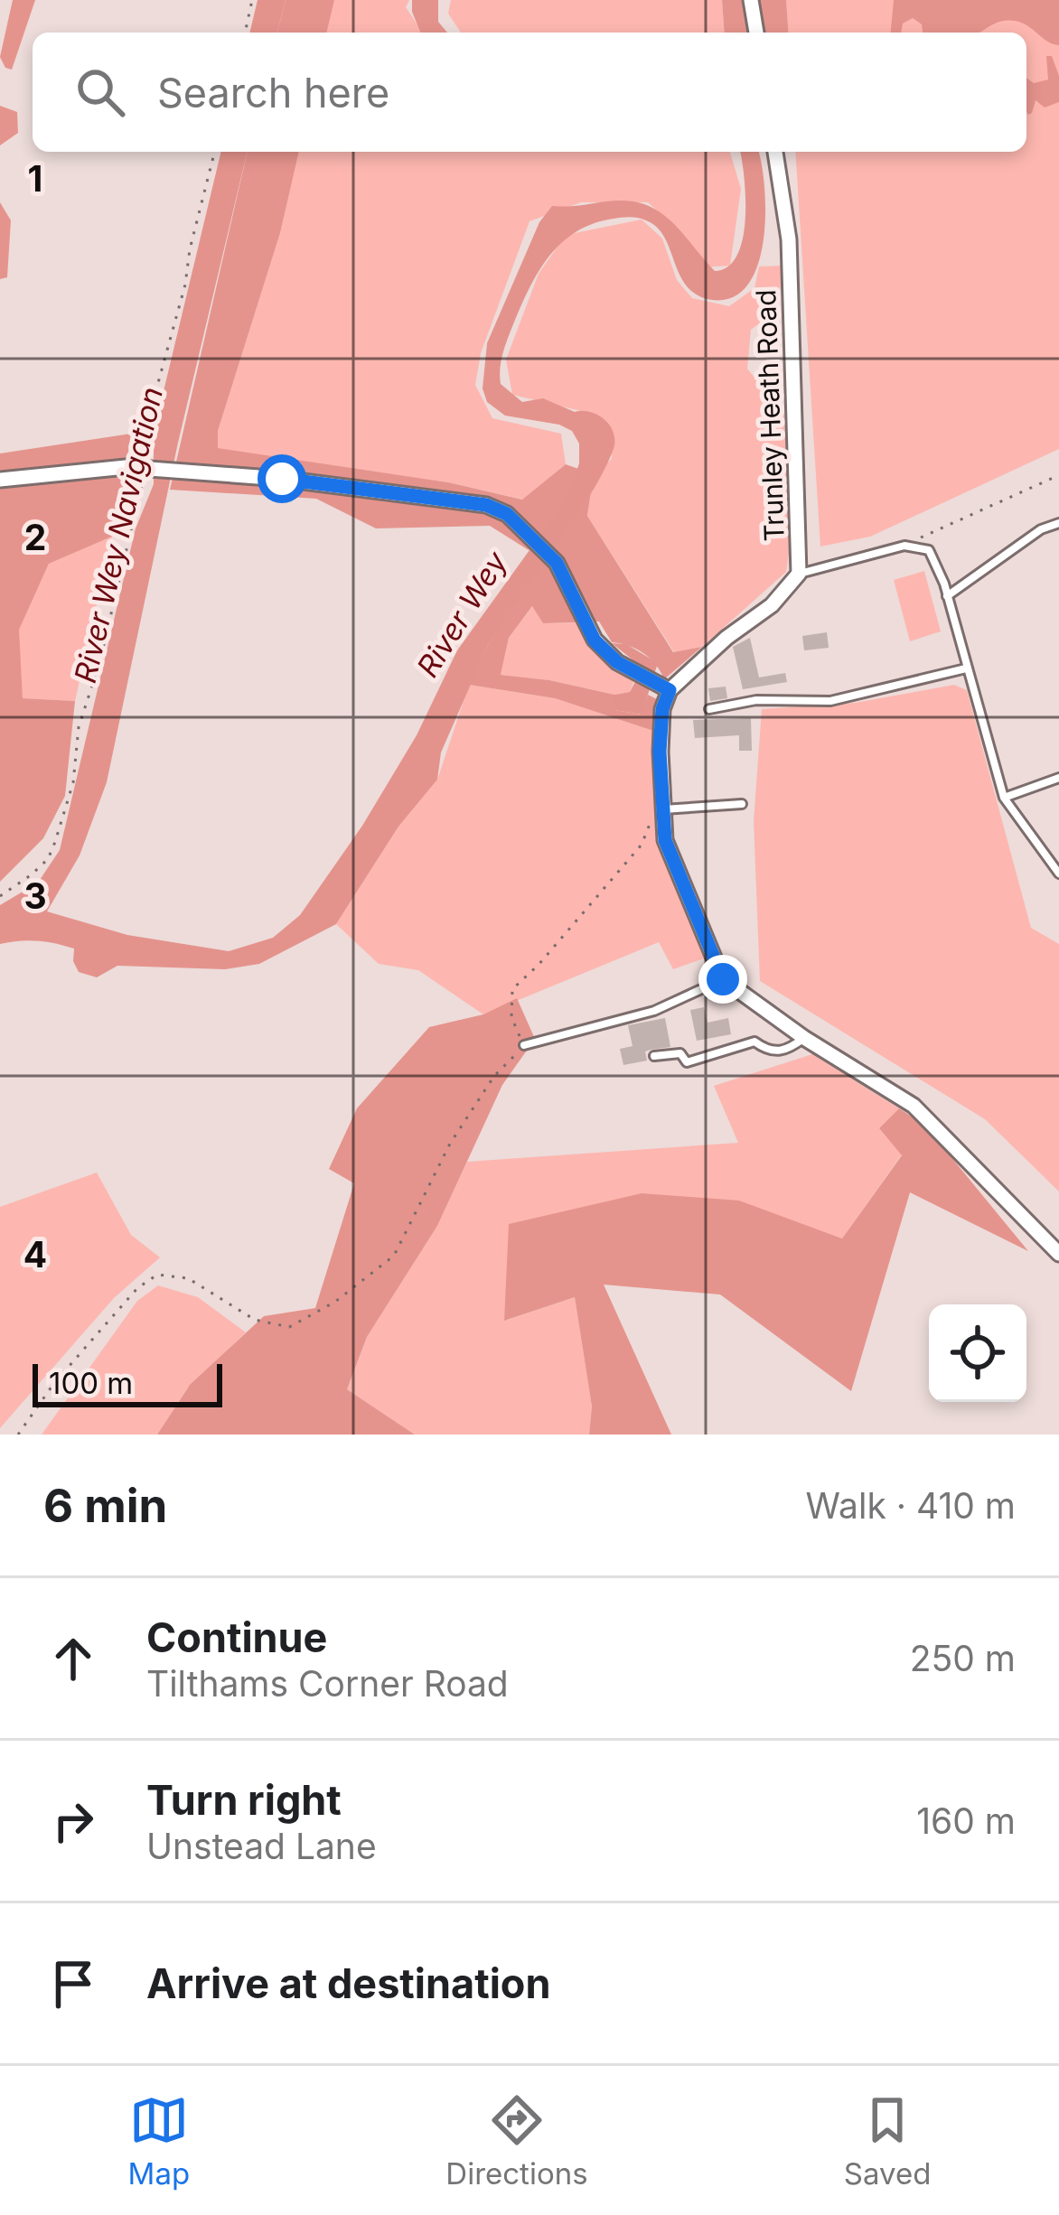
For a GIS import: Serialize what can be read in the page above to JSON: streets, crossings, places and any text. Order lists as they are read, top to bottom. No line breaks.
{"streets":{"street":["Trunley Heath Road"]},"water":["River Wey Navigation","River Wey"],"scale_bar":"100 m","page":{"search":"Search here","scale":"100 m","heading":["6 min","Walk · 410 m"],"list":[["Continue","Tilthams Corner Road","250 m"],["Turn right","Unstead Lane","160 m"],"Arrive at destination"],"nav":["Map","Directions","Saved"]},"grid":{"rows":["1","2","3","4"]}}
